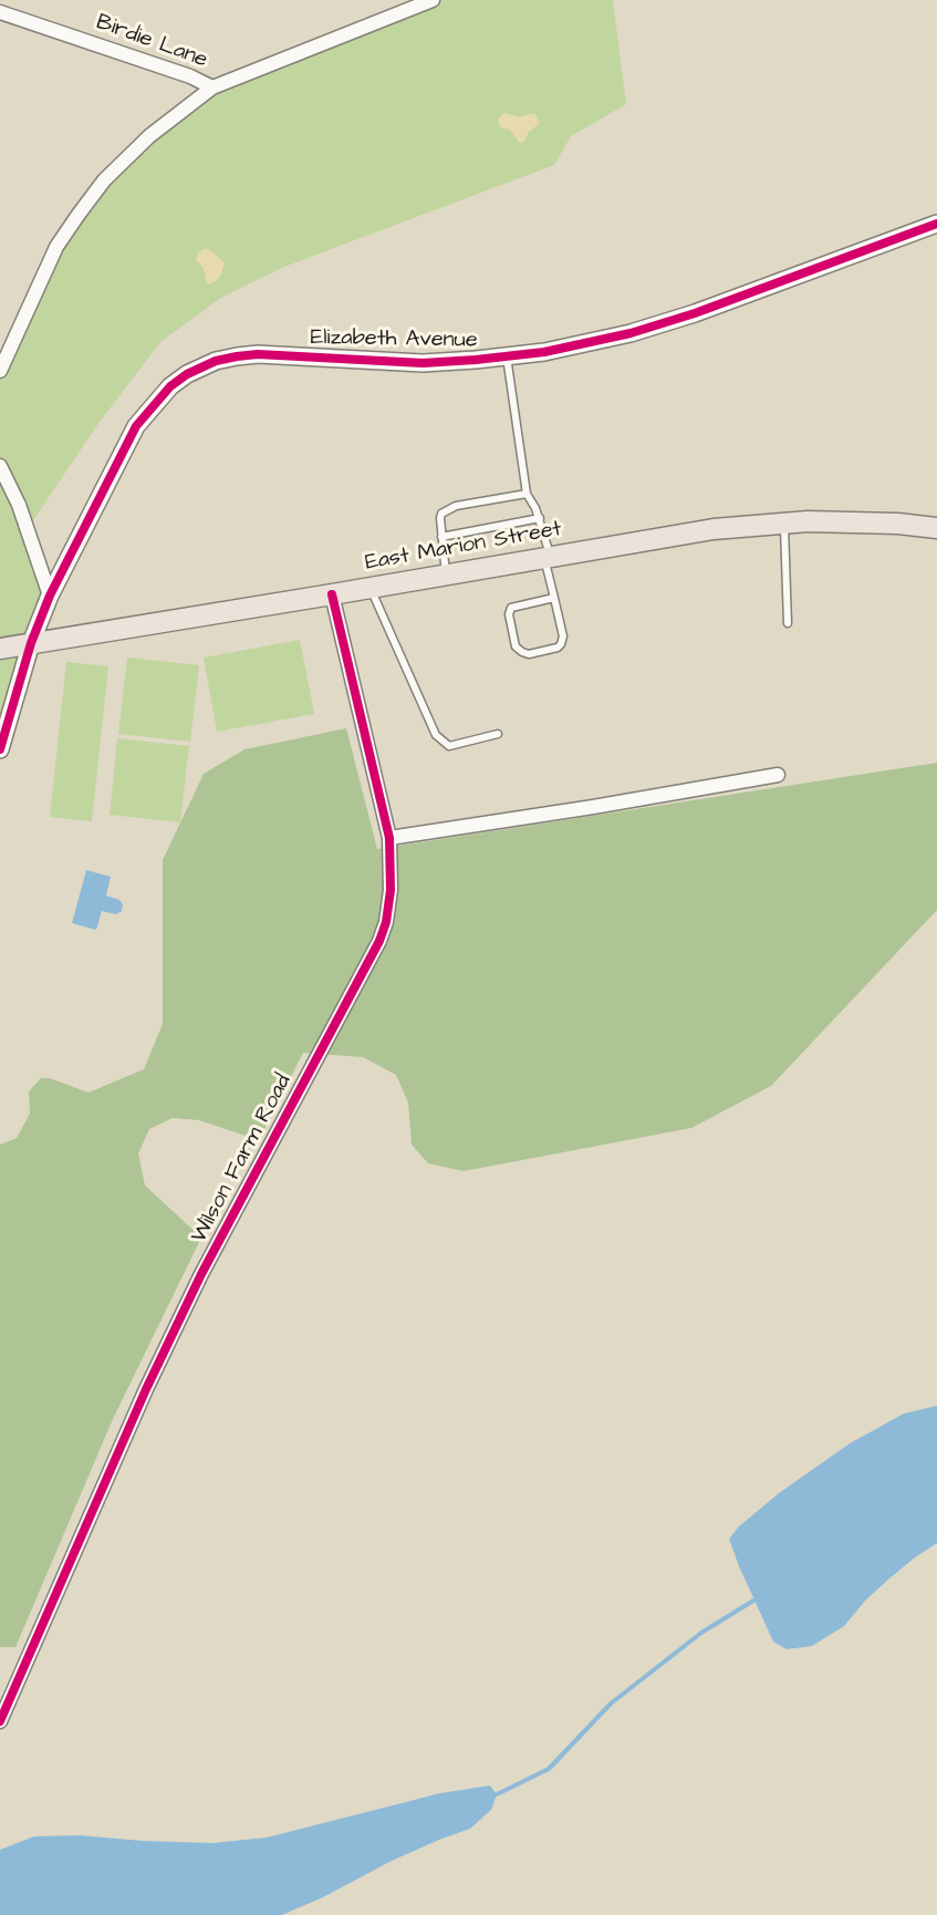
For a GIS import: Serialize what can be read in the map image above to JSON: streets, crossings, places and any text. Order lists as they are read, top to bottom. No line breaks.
{"streets":{"main road":["East Marion Street"],"street":["Birdie Lane","Elizabeth Avenue","Wilson Farm Road"]},"crossings":[["Elizabeth Avenue","East Marion Street"],["East Marion Street","Wilson Farm Road"]]}
